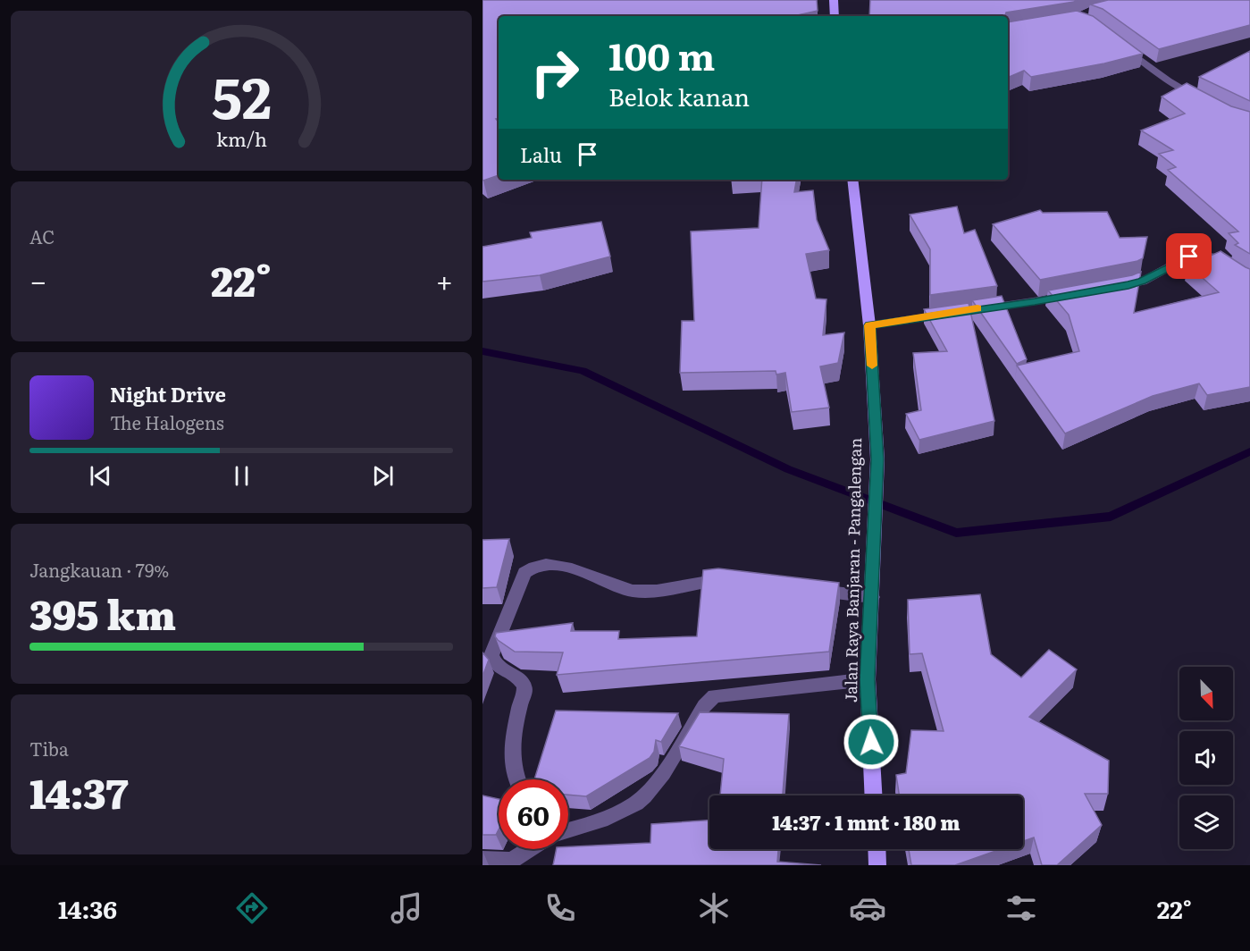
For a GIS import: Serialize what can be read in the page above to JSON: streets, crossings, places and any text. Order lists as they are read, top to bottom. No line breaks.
{"streets":{"main road":["Jalan Raya Banjaran - Pangalengan"]},"north":"bottom right","page":{"turn":["100 m","Belok kanan"],"then":"Lalu","tile":["AC",["Jangkauan · 79%","395 km"],["Tiba","14:37"]],"heat":["−","22°","+"],"song":["Night Drive","The Halogens"],"limit":"60","trip":"14:37 · 1 mnt · 180 m","tabs":["14:36","22°"],"gauge":["52","km/h"]}}
